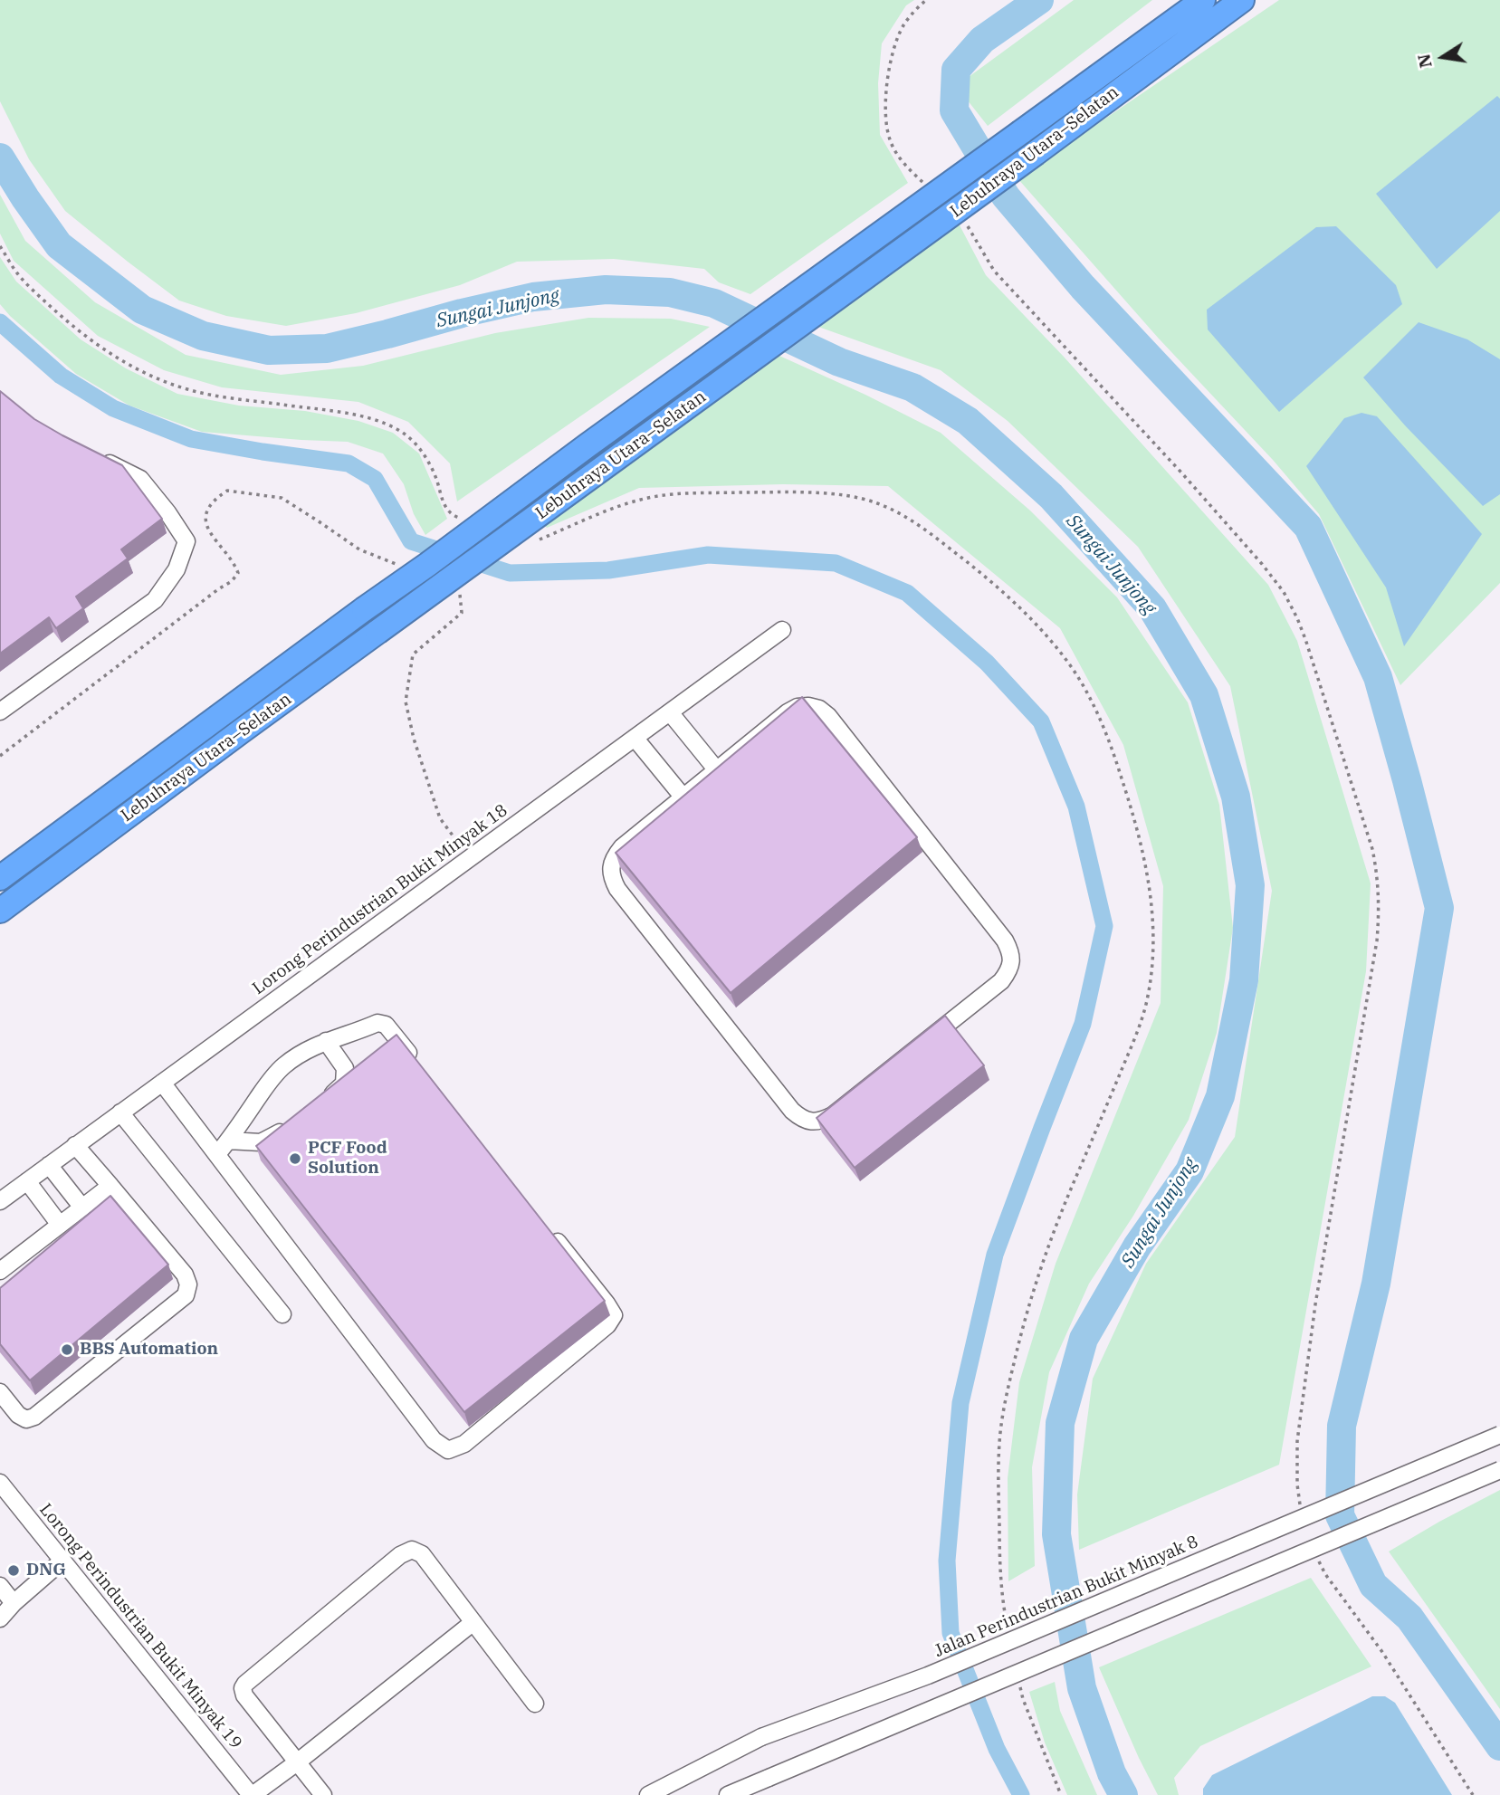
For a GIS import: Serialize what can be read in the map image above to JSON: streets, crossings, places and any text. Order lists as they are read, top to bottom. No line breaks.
{"streets":{"highway":["Lebuhraya Utara–Selatan"],"street":["Lorong Perindustrian Bukit Minyak 18","Jalan Perindustrian Bukit Minyak 8","Lorong Perindustrian Bukit Minyak 19"]},"water":["Sungai Junjong"],"places":["PCF Food Solution","BBS Automation","DNG"],"north":"left"}
